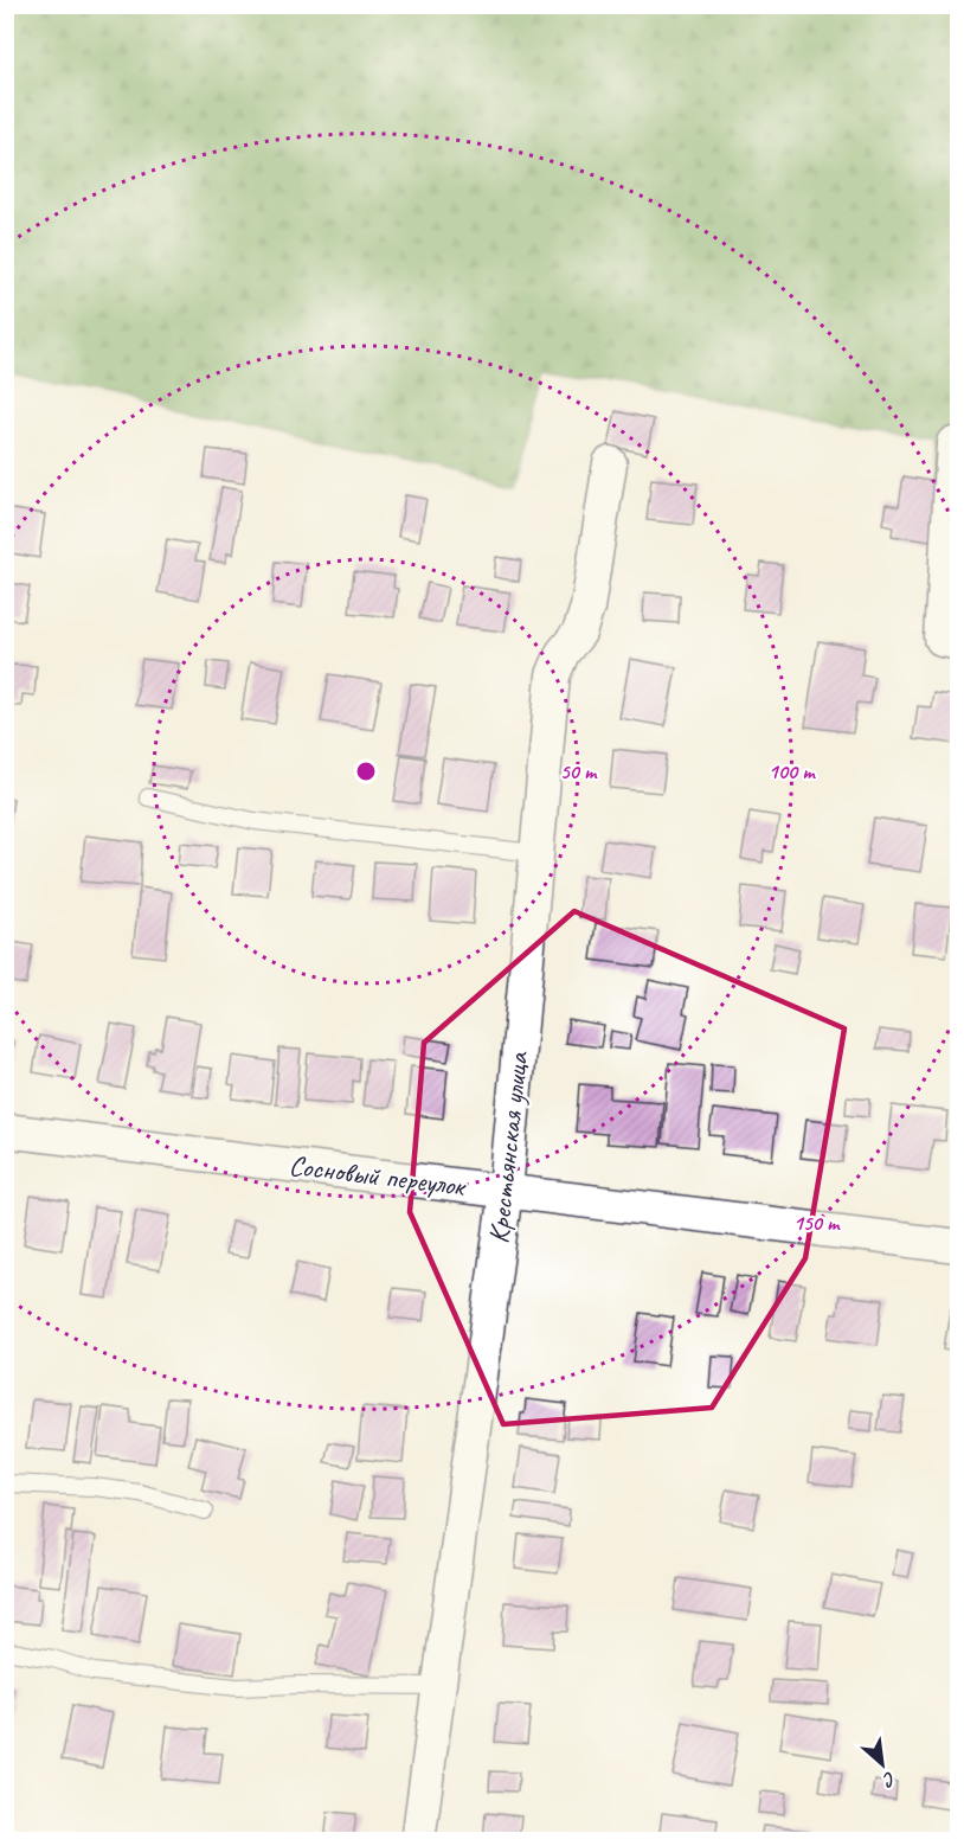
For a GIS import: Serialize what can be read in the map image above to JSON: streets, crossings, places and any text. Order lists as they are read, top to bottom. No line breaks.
{"streets":{"street":["Крестьянская улица","Сосновый переулок"]},"crossings":[["Крестьянская улица","Сосновый переулок"]],"north":"bottom right","rings":["50 m","100 m","150 m"]}
